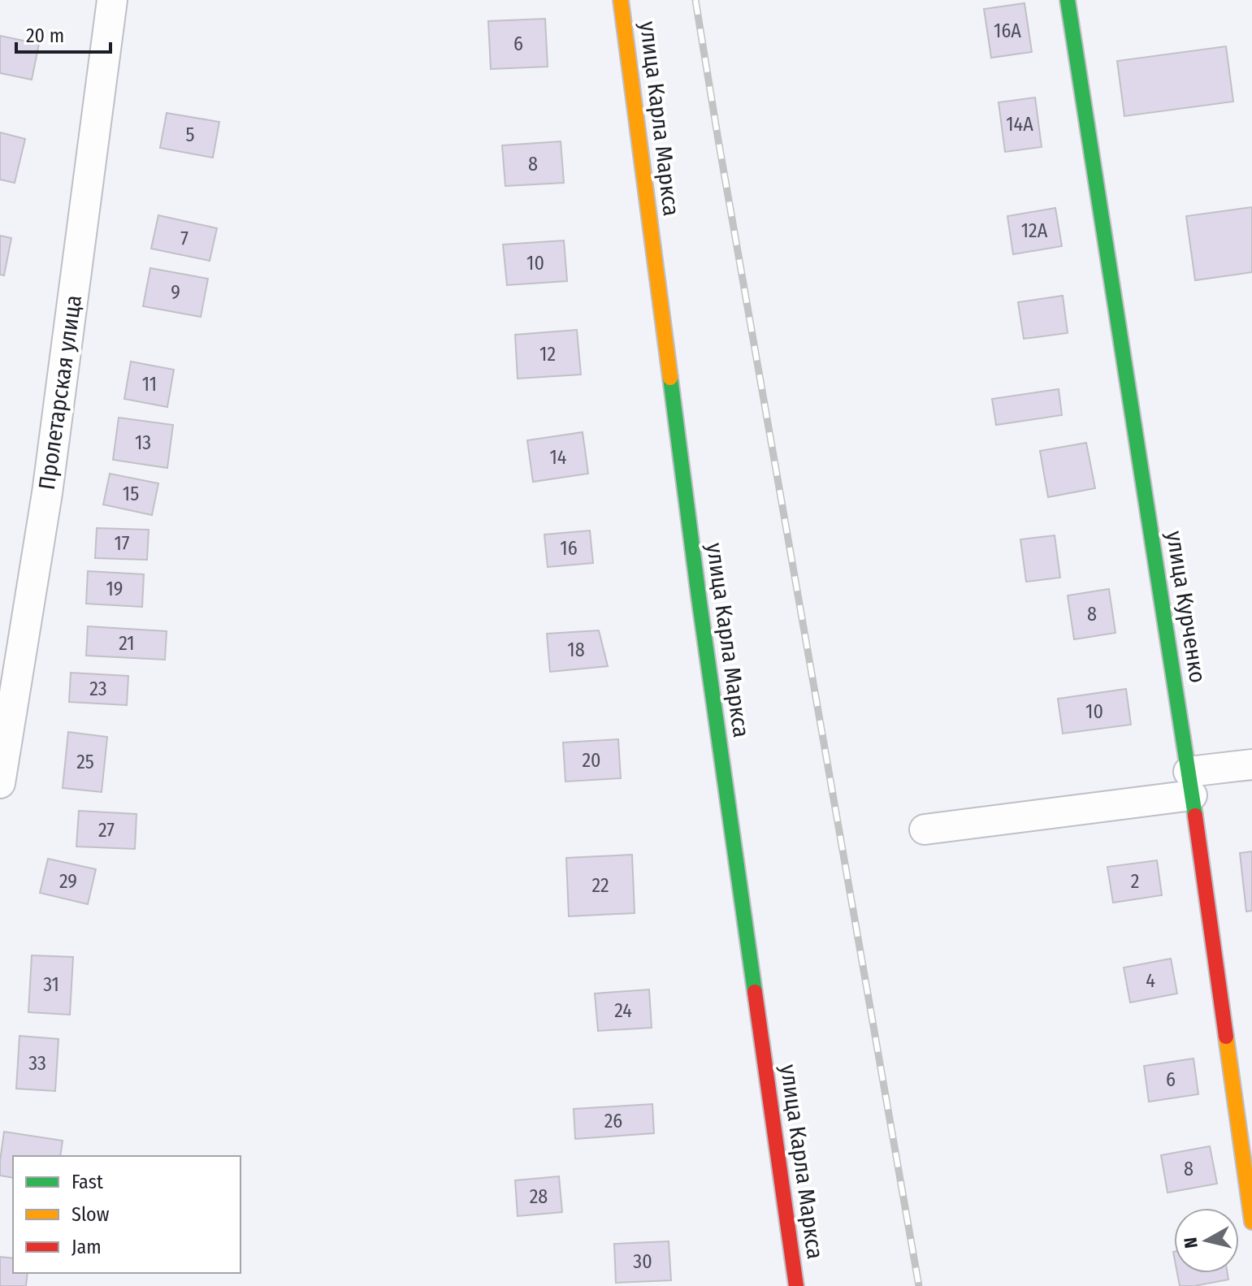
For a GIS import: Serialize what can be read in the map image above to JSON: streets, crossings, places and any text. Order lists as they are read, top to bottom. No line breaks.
{"streets":{"street":["улица Карла Маркса","Пролетарская улица","улица Курченко"]},"house_numbers":["16А","6","14А","5","8","12А","7","10","9","12","11","13","14","15","17","16","19","8","21","18","23","10","20","25","27","29","2","22","4","31","24","33","6","26","8","28","30"],"legend":["Fast","Slow","Jam"],"scale_bar":"20 m","north":"left"}
